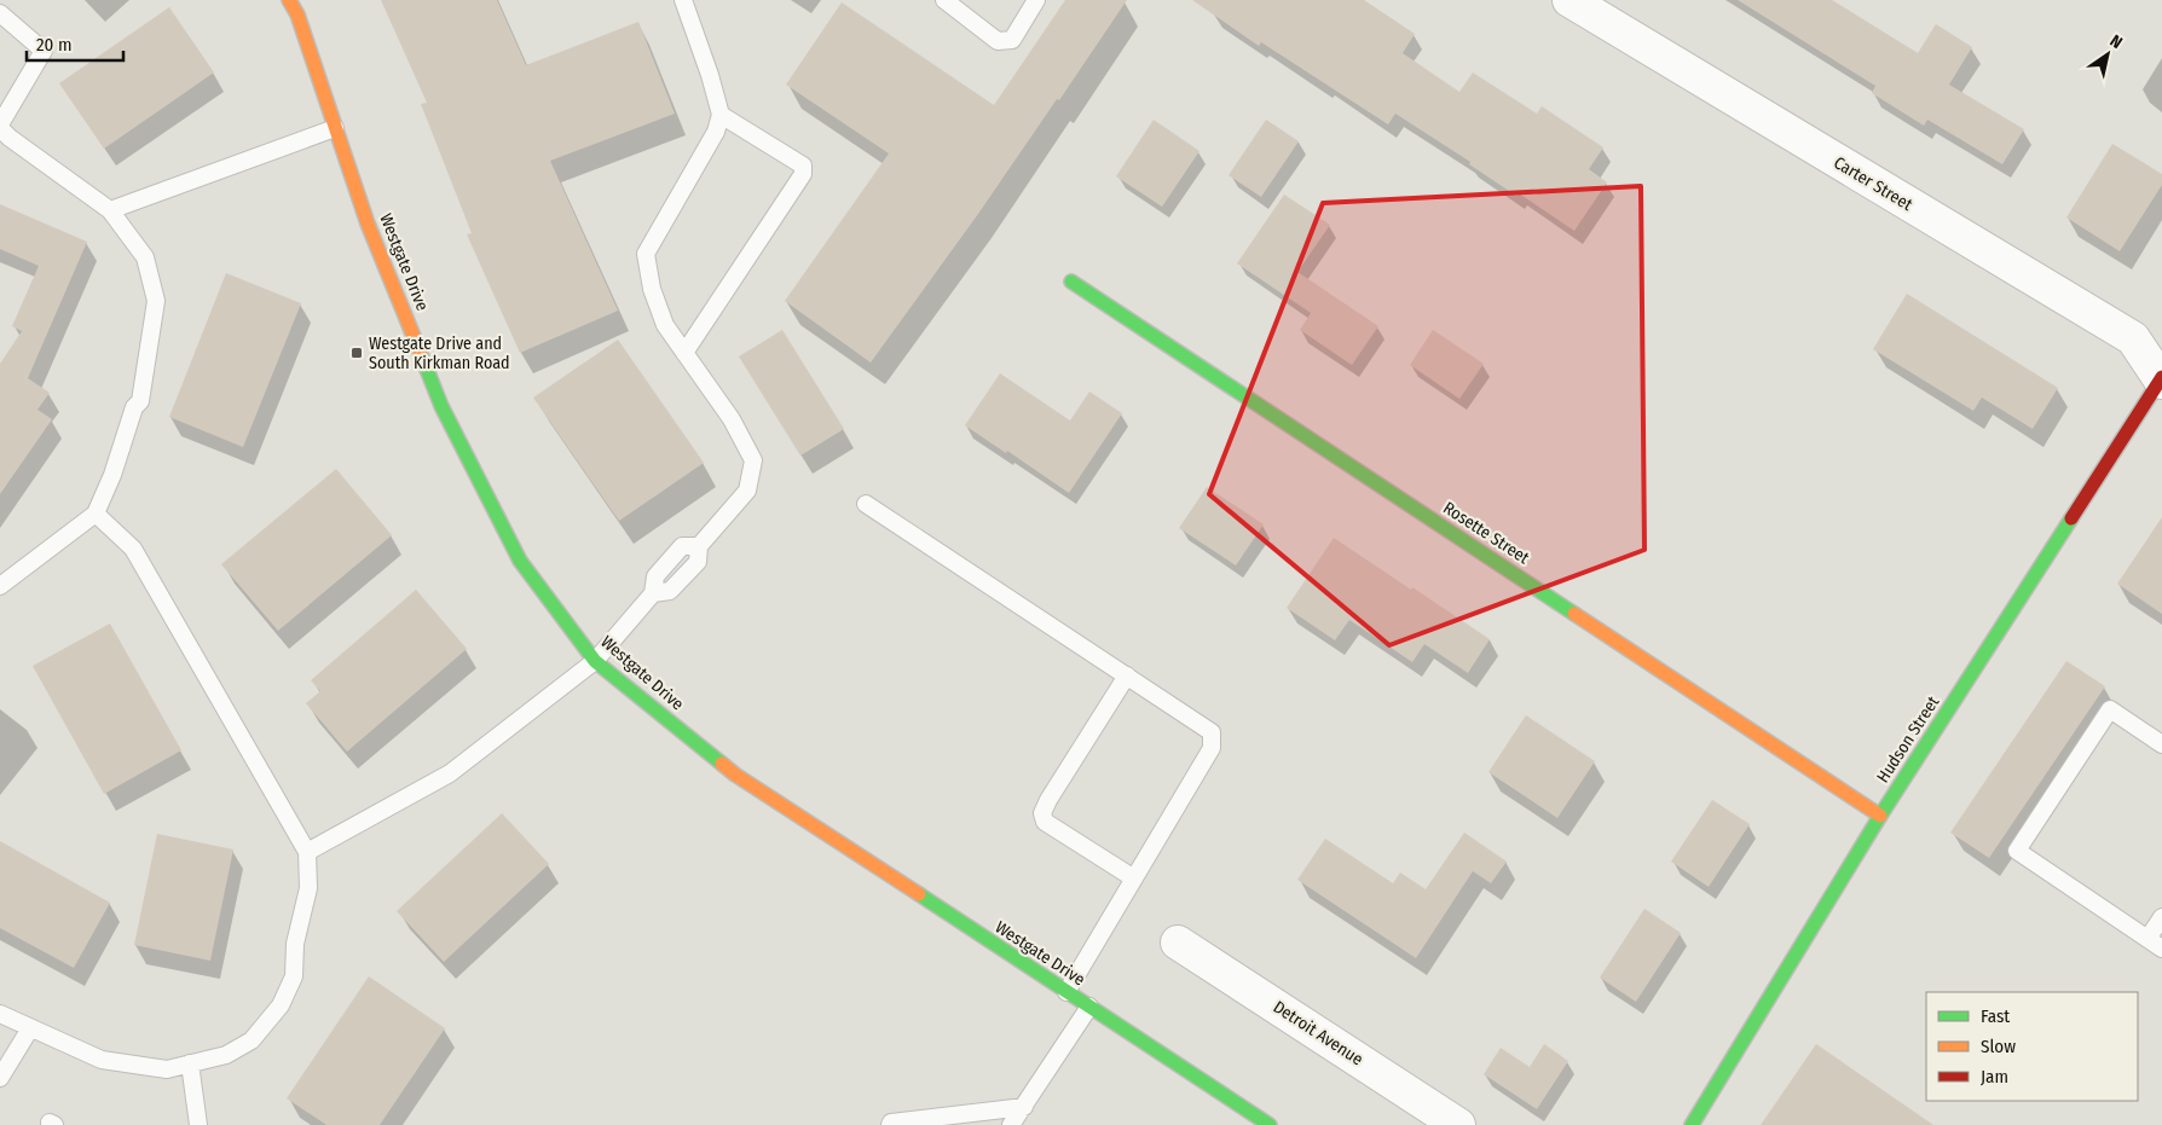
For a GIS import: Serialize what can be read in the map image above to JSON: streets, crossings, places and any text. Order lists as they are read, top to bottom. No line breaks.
{"streets":{"street":["Carter Street","Westgate Drive","Rosette Street","Hudson Street","Detroit Avenue"]},"crossings":[["Carter Street","Hudson Street"],["Rosette Street","Hudson Street"]],"places":{"transit":["Westgate Drive and South Kirkman Road"]},"legend":["Fast","Slow","Jam"],"scale_bar":"20 m","north":"top right"}
